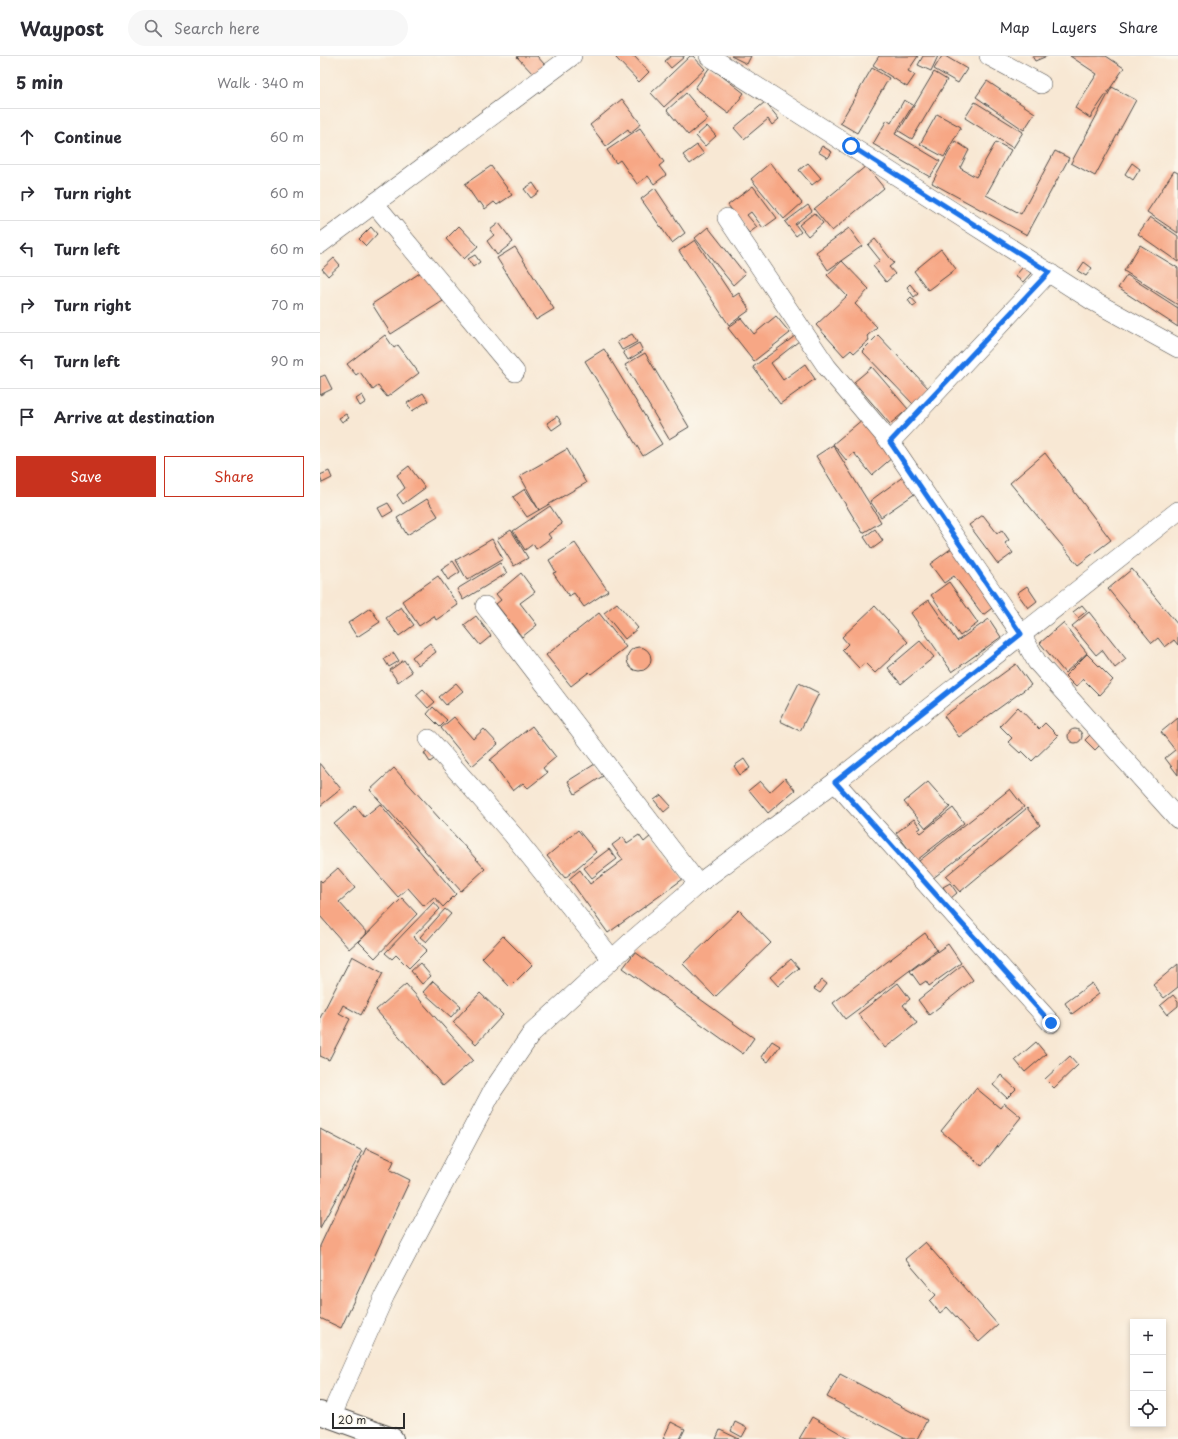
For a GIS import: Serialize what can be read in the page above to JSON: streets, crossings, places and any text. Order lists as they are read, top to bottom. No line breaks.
{"scale_bar":"20 m","page":{"header":"Waypost","search":"Search here","nav":["Map","Layers","Share"],"heading":["5 min","Walk · 340 m"],"list":[["Continue","60 m"],["Turn right","60 m"],["Turn left","60 m"],["Turn right","70 m"],["Turn left","90 m"],"Arrive at destination"],"buttons":["Save","Share"],"map_buttons":["+","−"],"scale":"20 m"}}
